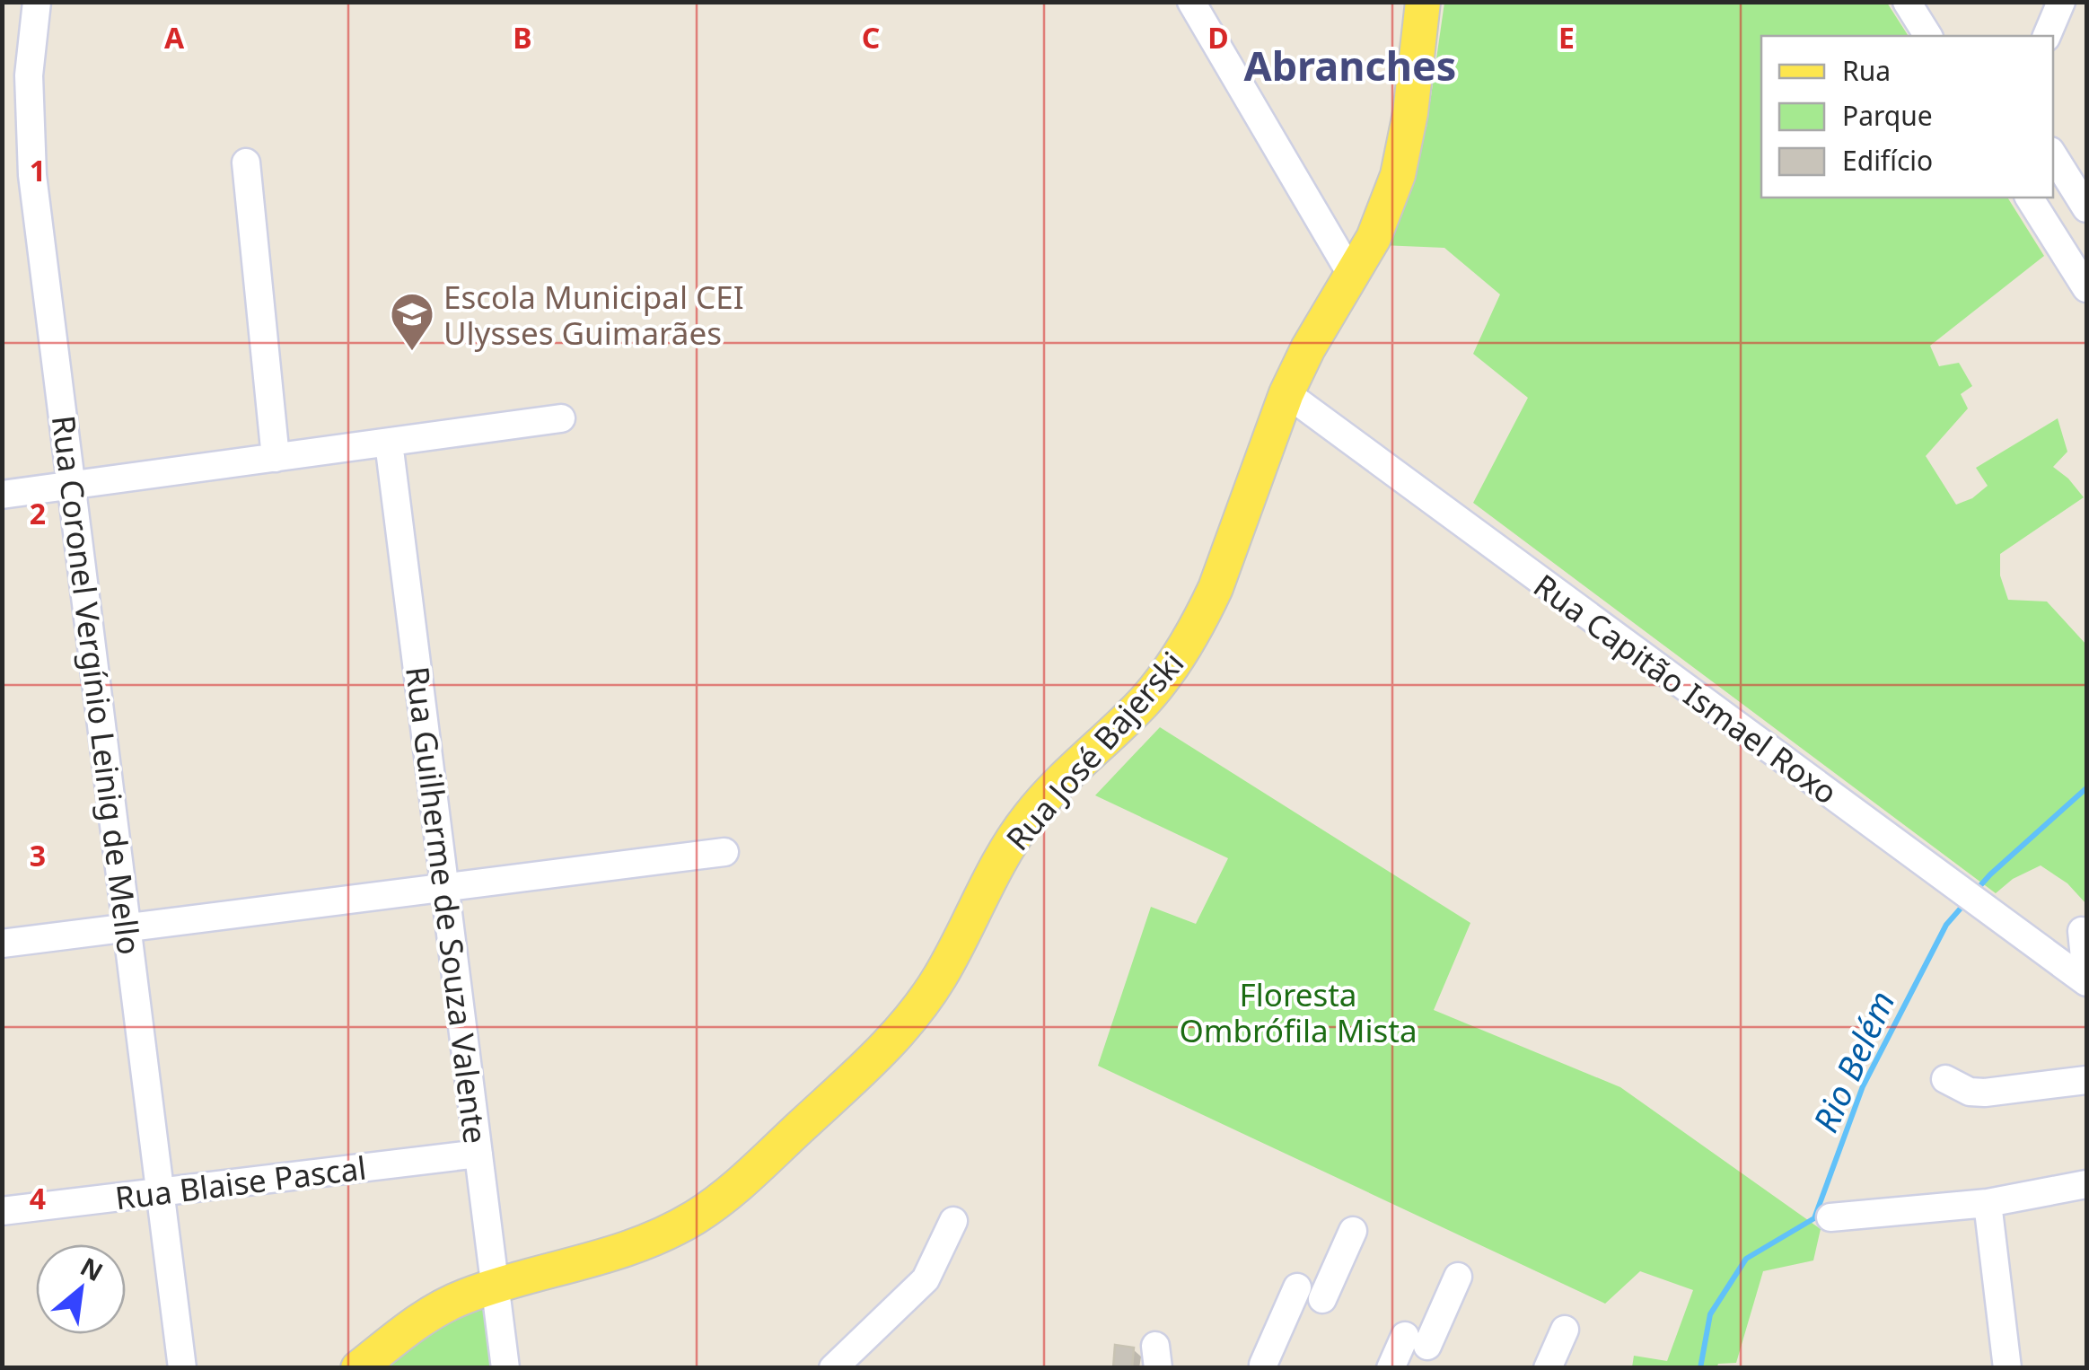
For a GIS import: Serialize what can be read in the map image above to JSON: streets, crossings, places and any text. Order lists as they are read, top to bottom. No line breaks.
{"streets":{"main road":["Rua José Bajerski"],"street":["Rua Coronel Vergínio Leinig de Mello","Rua Capitão Ismael Roxo","Rua Guilherme de Souza Valente","Rua Blaise Pascal"]},"crossings":[["Rua Coronel Vergínio Leinig de Mello","Rua Blaise Pascal"],["Rua Capitão Ismael Roxo","Rua José Bajerski"],["Rua José Bajerski","Rua Guilherme de Souza Valente"],["Rua Guilherme de Souza Valente","Rua Blaise Pascal"]],"districts":["Abranches"],"water":["Rio Belém"],"parks":["Floresta Ombrófila Mista"],"places":{"school or university":["Escola Municipal CEI Ulysses Guimarães"]},"legend":["Rua","Parque","Edifício"],"north":"top right","grid":{"columns":["A","B","C","D","E"],"rows":["1","2","3","4"]}}
